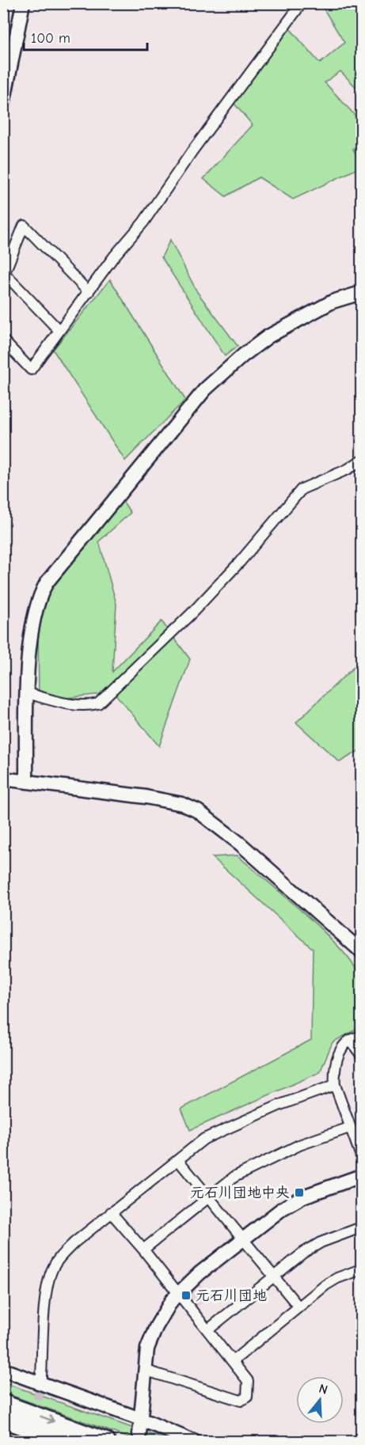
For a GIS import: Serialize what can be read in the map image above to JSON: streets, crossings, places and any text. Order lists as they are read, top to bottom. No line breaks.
{"places":{"transit":["元石川団地中央","元石川団地"]},"scale_bar":"100 m","north":"top"}
